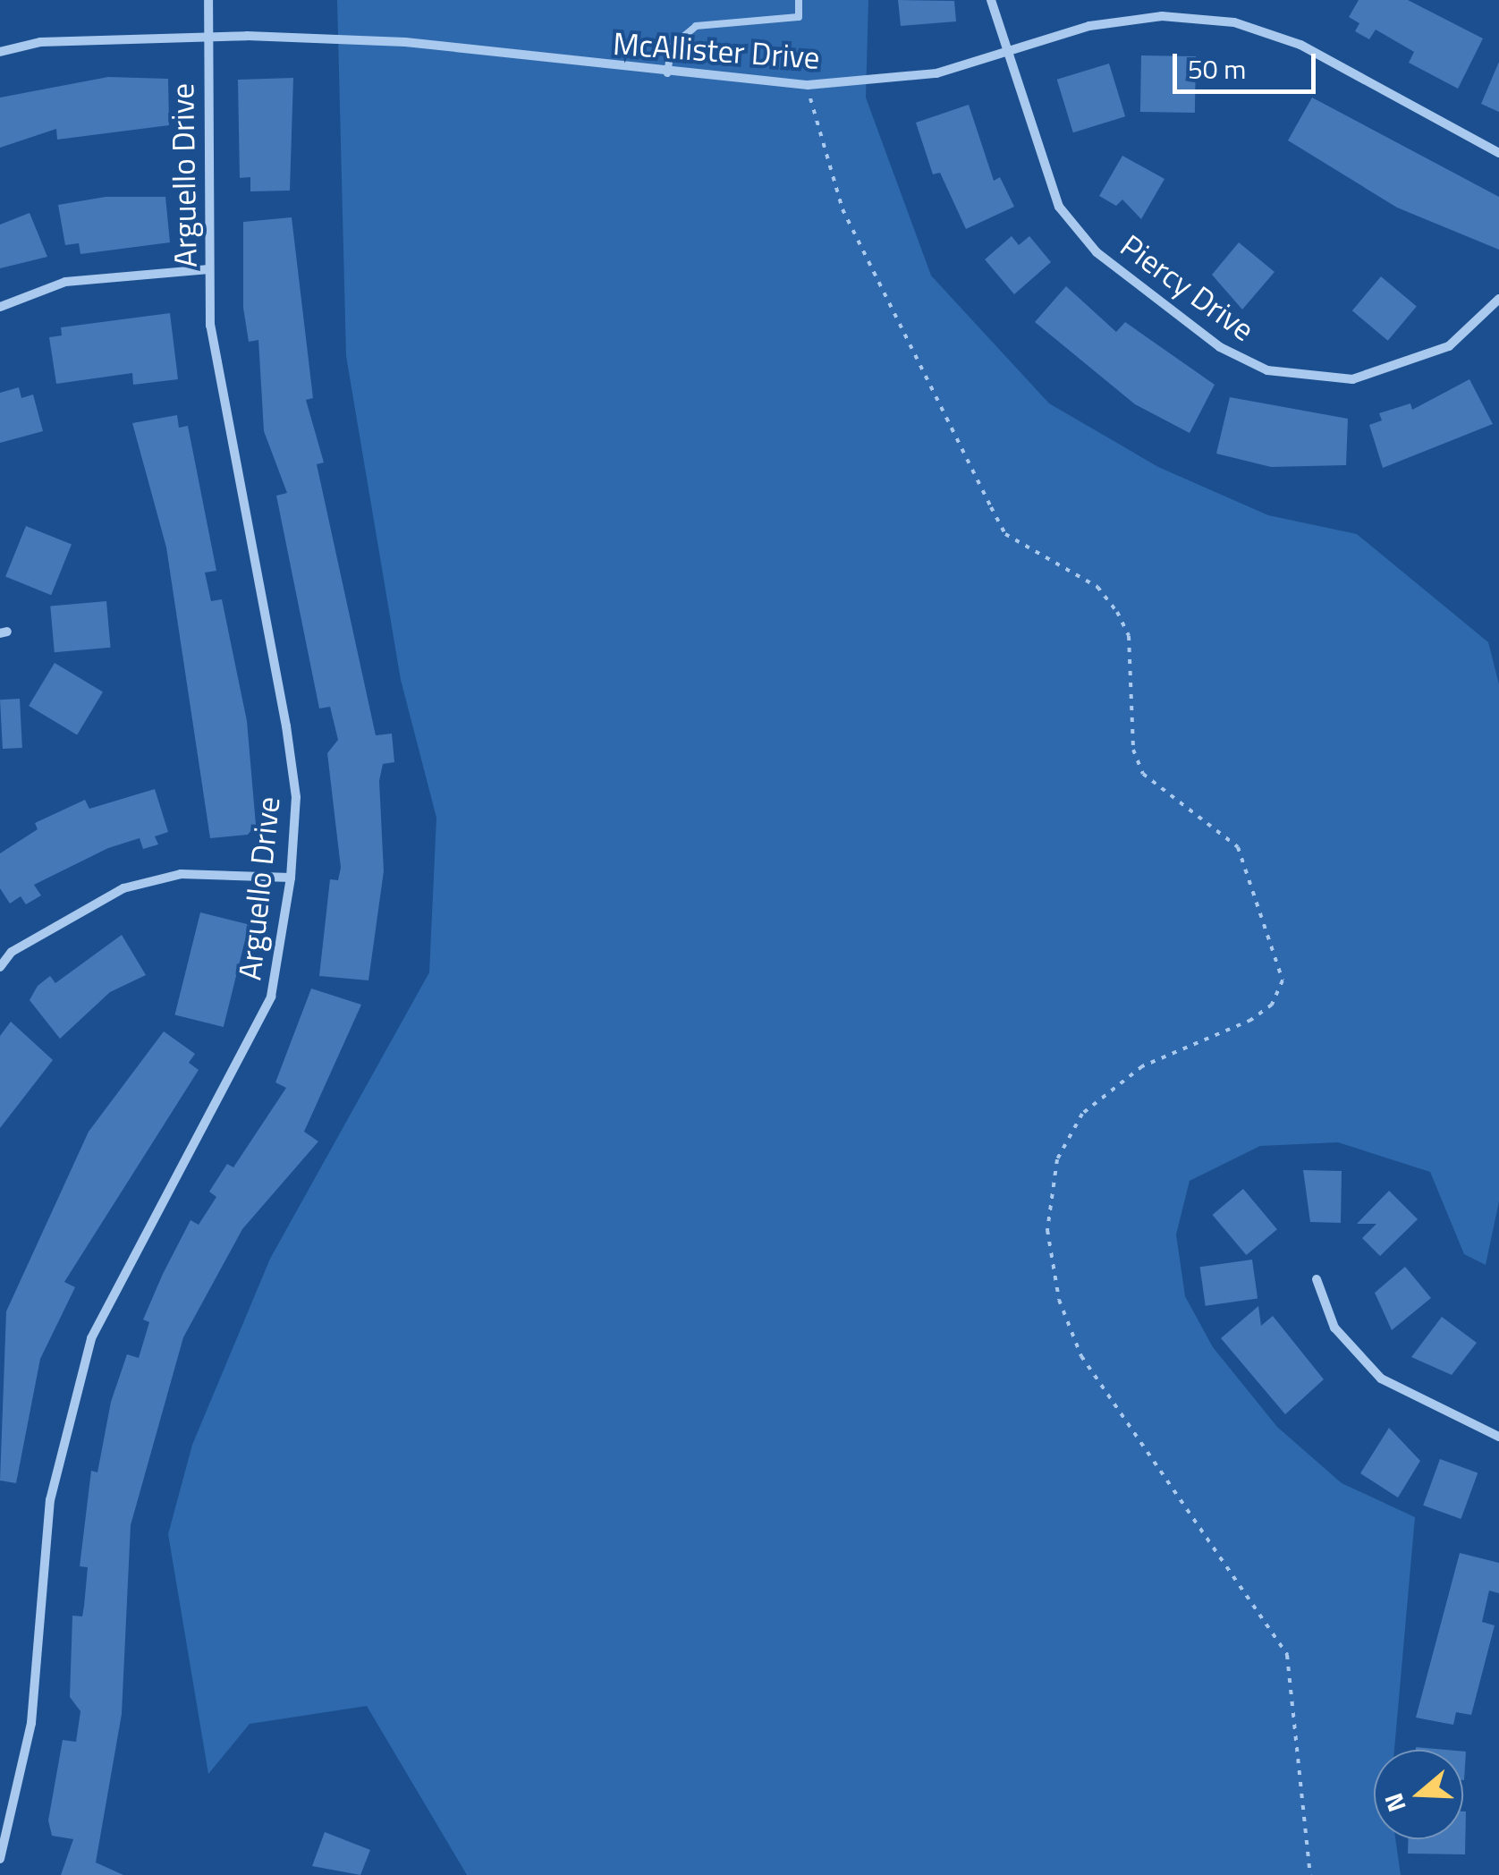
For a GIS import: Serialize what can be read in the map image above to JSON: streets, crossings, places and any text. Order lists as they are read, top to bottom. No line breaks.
{"streets":{"street":["McAllister Drive","Arguello Drive","Piercy Drive"]},"crossings":[["McAllister Drive","Arguello Drive"],["McAllister Drive","Piercy Drive"]],"scale_bar":"50 m","north":"left"}
